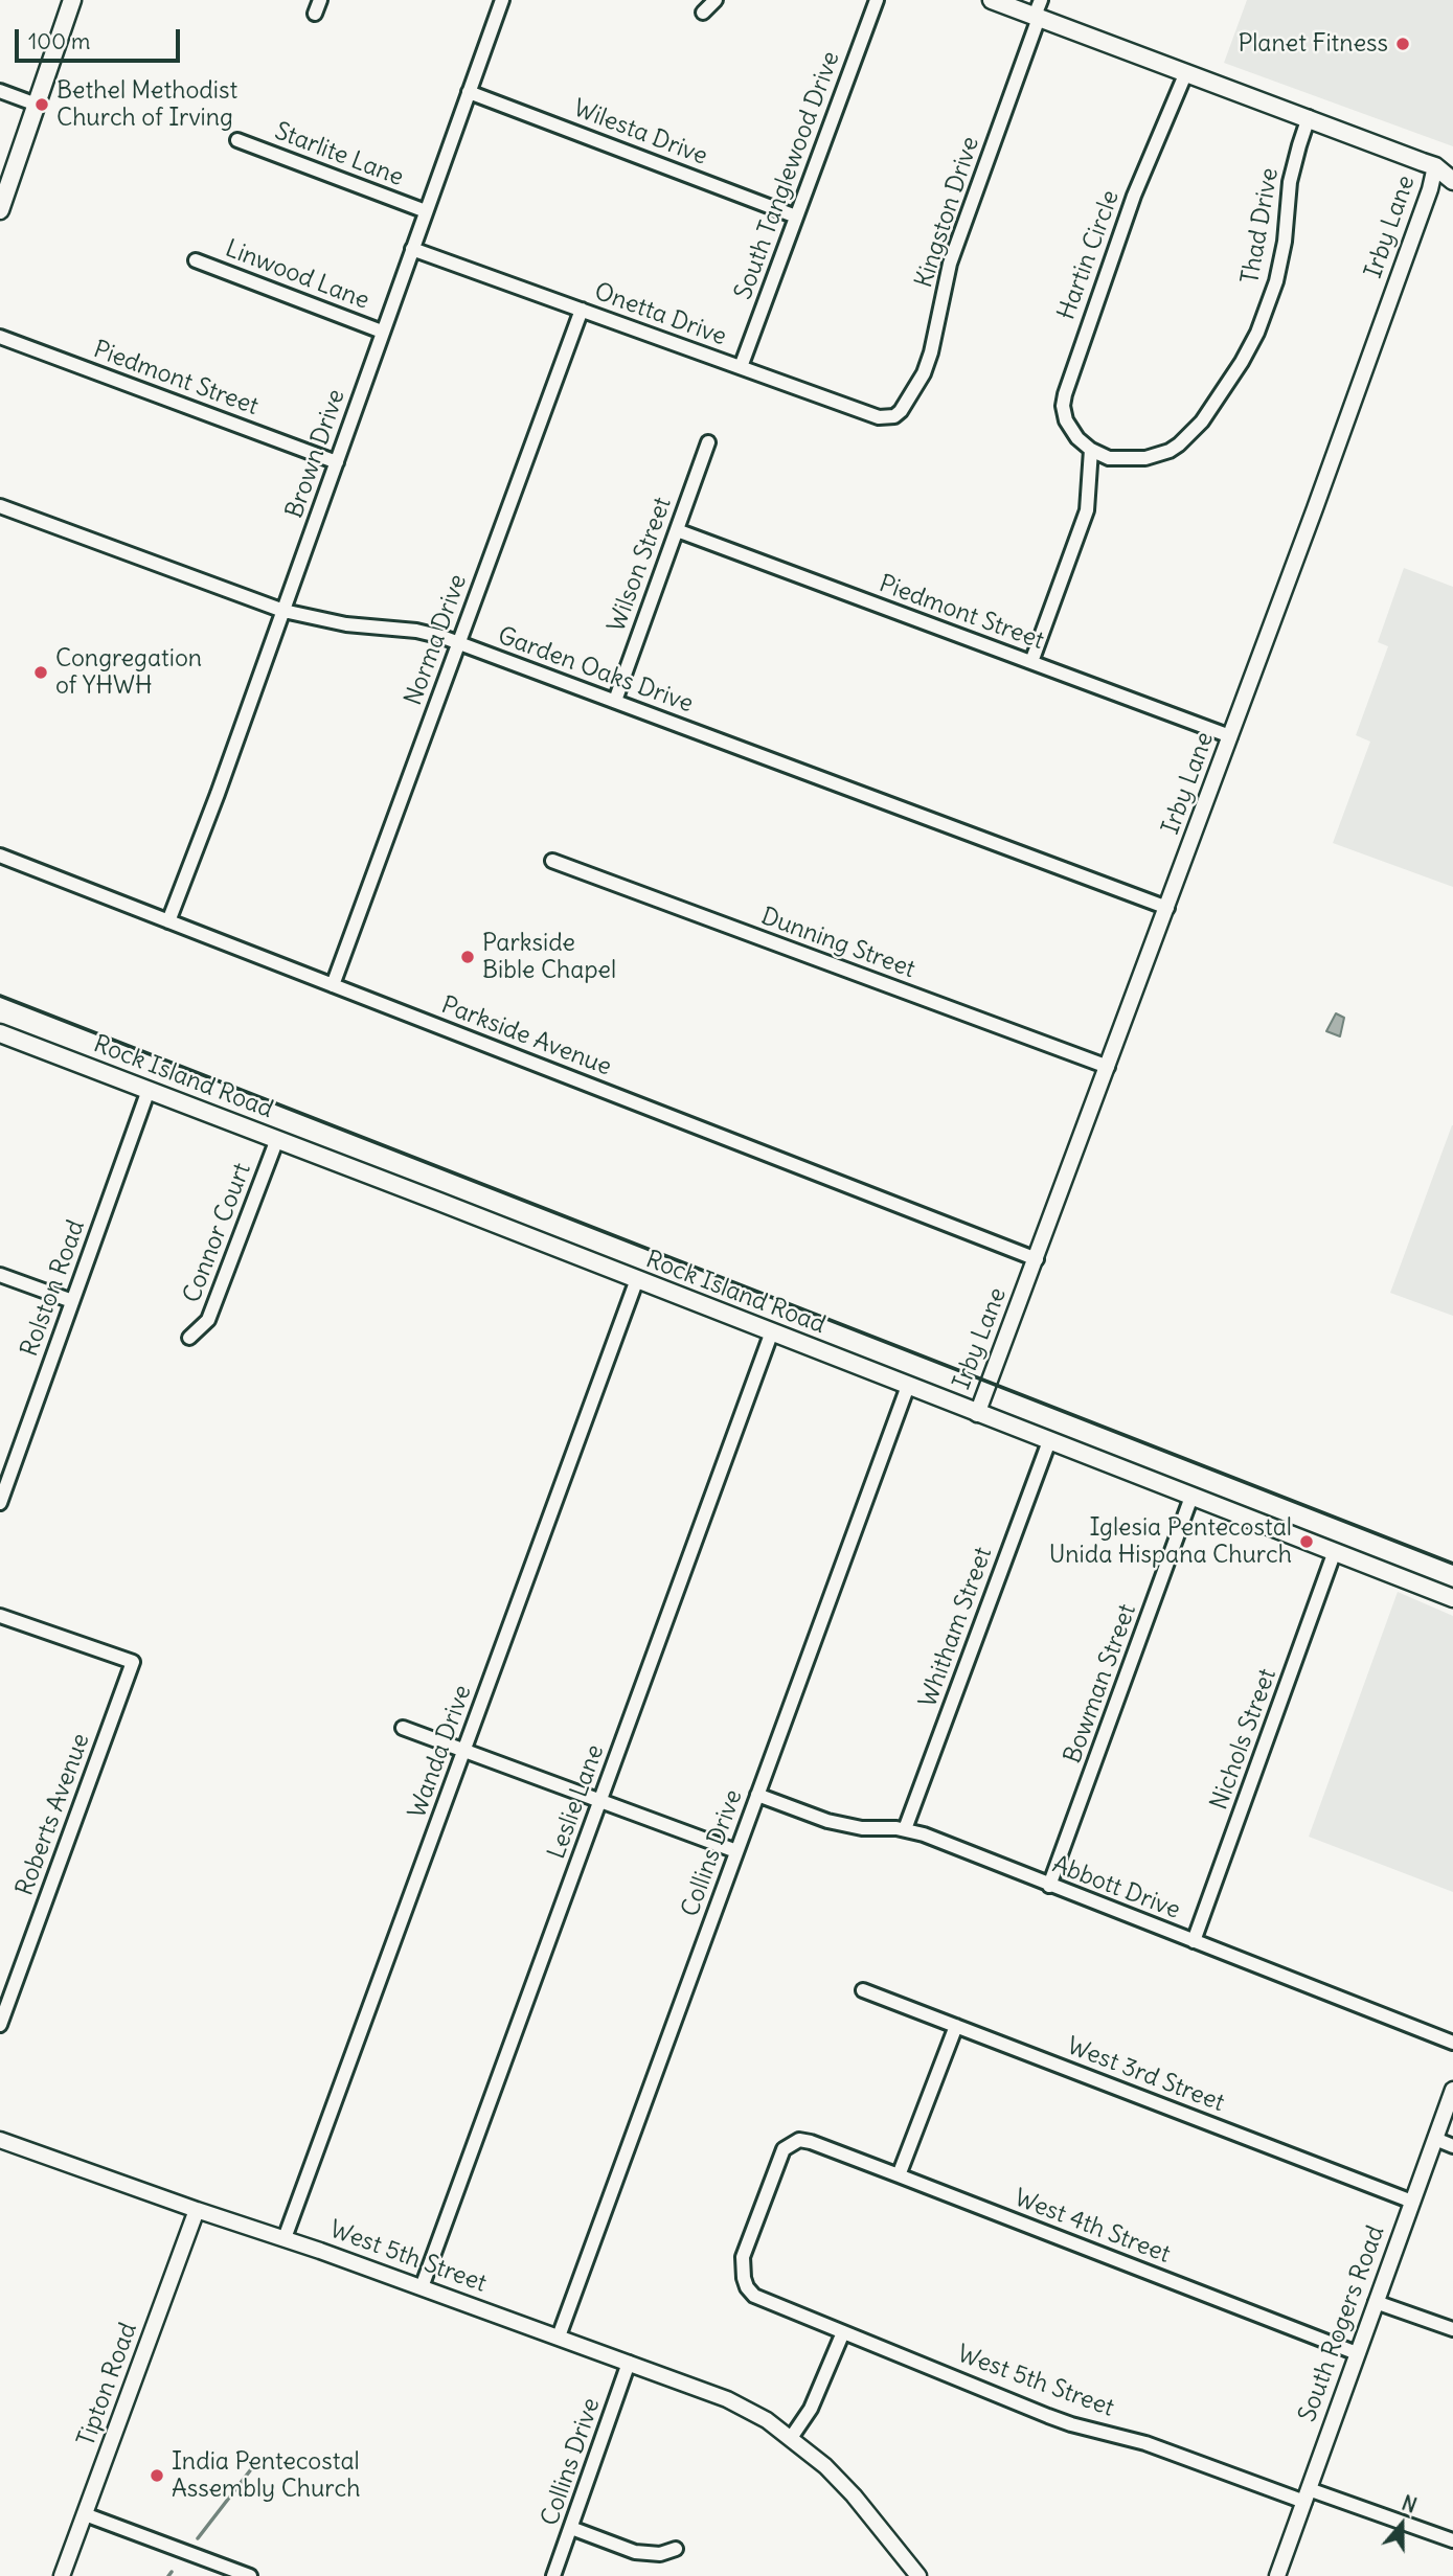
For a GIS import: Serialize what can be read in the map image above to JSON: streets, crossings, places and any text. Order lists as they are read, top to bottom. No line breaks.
{"streets":{"main road":["Rock Island Road"],"street":["Wilesta Drive","Starlite Lane","South Tanglewood Drive","Kingston Drive","Thad Drive","Irby Lane","Hartin Circle","Linwood Lane","Onetta Drive","Piedmont Street","Brown Drive","Wilson Street","Norma Drive","Garden Oaks Drive","Dunning Street","Parkside Avenue","Connor Court","Rolston Road","Whitham Street","Bowman Street","Nichols Street","Wanda Drive","Leslie Lane","Roberts Avenue","Collins Drive","Abbott Drive","West 3rd Street","West 4th Street","West 5th Street","South Rogers Road","Tipton Road"]},"crossings":[["Wilesta Drive","South Tanglewood Drive"],["Wilesta Drive","Brown Drive"],["Starlite Lane","Brown Drive"],["South Tanglewood Drive","Onetta Drive"],["Kingston Drive","Onetta Drive"],["Thad Drive","Hartin Circle"],["Irby Lane","Piedmont Street"],["Irby Lane","Garden Oaks Drive"],["Irby Lane","Dunning Street"],["Irby Lane","Parkside Avenue"],["Irby Lane","Rock Island Road"],["Linwood Lane","Brown Drive"],["Onetta Drive","Brown Drive"],["Onetta Drive","Norma Drive"],["Piedmont Street","Brown Drive"],["Piedmont Street","Wilson Street"],["Brown Drive","Garden Oaks Drive"],["Brown Drive","Parkside Avenue"],["Wilson Street","Garden Oaks Drive"],["Norma Drive","Garden Oaks Drive"],["Norma Drive","Parkside Avenue"],["Rock Island Road","Connor Court"],["Rock Island Road","Rolston Road"],["Rock Island Road","Whitham Street"],["Rock Island Road","Bowman Street"],["Rock Island Road","Nichols Street"],["Rock Island Road","Wanda Drive"],["Rock Island Road","Leslie Lane"],["Rock Island Road","Collins Drive"],["Whitham Street","Abbott Drive"],["Bowman Street","Abbott Drive"],["Nichols Street","Abbott Drive"],["Wanda Drive","West 5th Street"],["Leslie Lane","West 5th Street"],["Collins Drive","Abbott Drive"],["Collins Drive","West 5th Street"],["West 3rd Street","South Rogers Road"],["West 4th Street","West 5th Street"],["West 4th Street","South Rogers Road"],["West 5th Street","South Rogers Road"],["West 5th Street","Tipton Road"]],"places":["Planet Fitness","Bethel Methodist Church of Irving","Congregation of YHWH","Parkside Bible Chapel","Iglesia Pentecostal Unida Hispana Church","India Pentecostal Assembly Church"],"scale_bar":"100 m","north":"top"}
